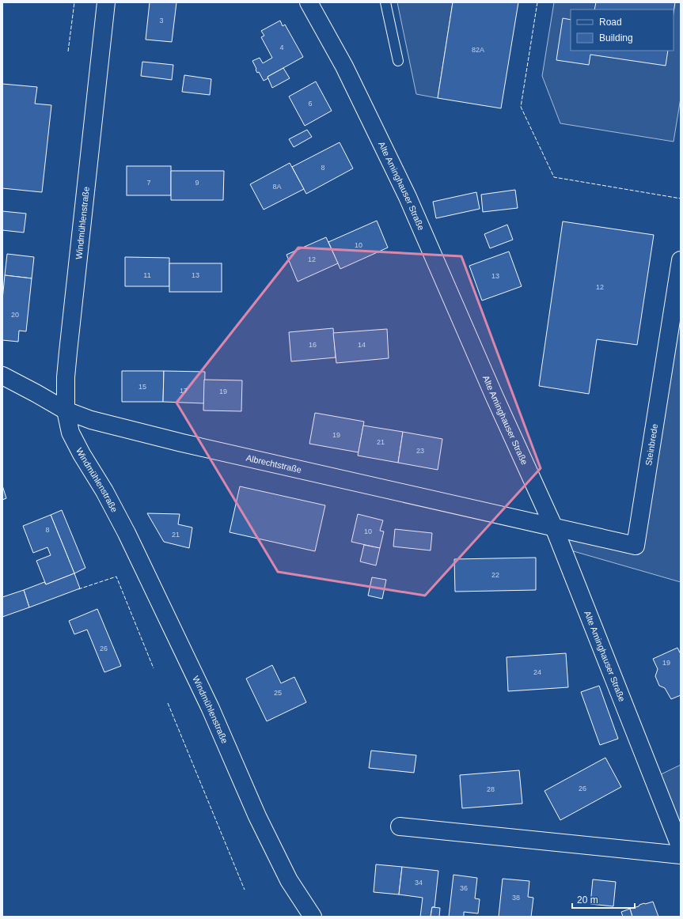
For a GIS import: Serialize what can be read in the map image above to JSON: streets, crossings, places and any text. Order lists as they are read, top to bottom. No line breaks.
{"streets":{"street":["Alte Aminghauser Straße","Windmühlenstraße","Steinbrede","Albrechtstraße"]},"crossings":[["Alte Aminghauser Straße","Steinbrede"],["Alte Aminghauser Straße","Albrechtstraße"],["Windmühlenstraße","Albrechtstraße"],["Steinbrede","Albrechtstraße"]],"house_numbers":["3","4","82A","6","8","7","9","8A","10","12","11","13","13","12","20","16","14","15","17","19","19","21","23","8","10","21","22","26","19","24","25","26","28","34","36","38"],"legend":["Road","Building"],"scale_bar":"20 m"}
